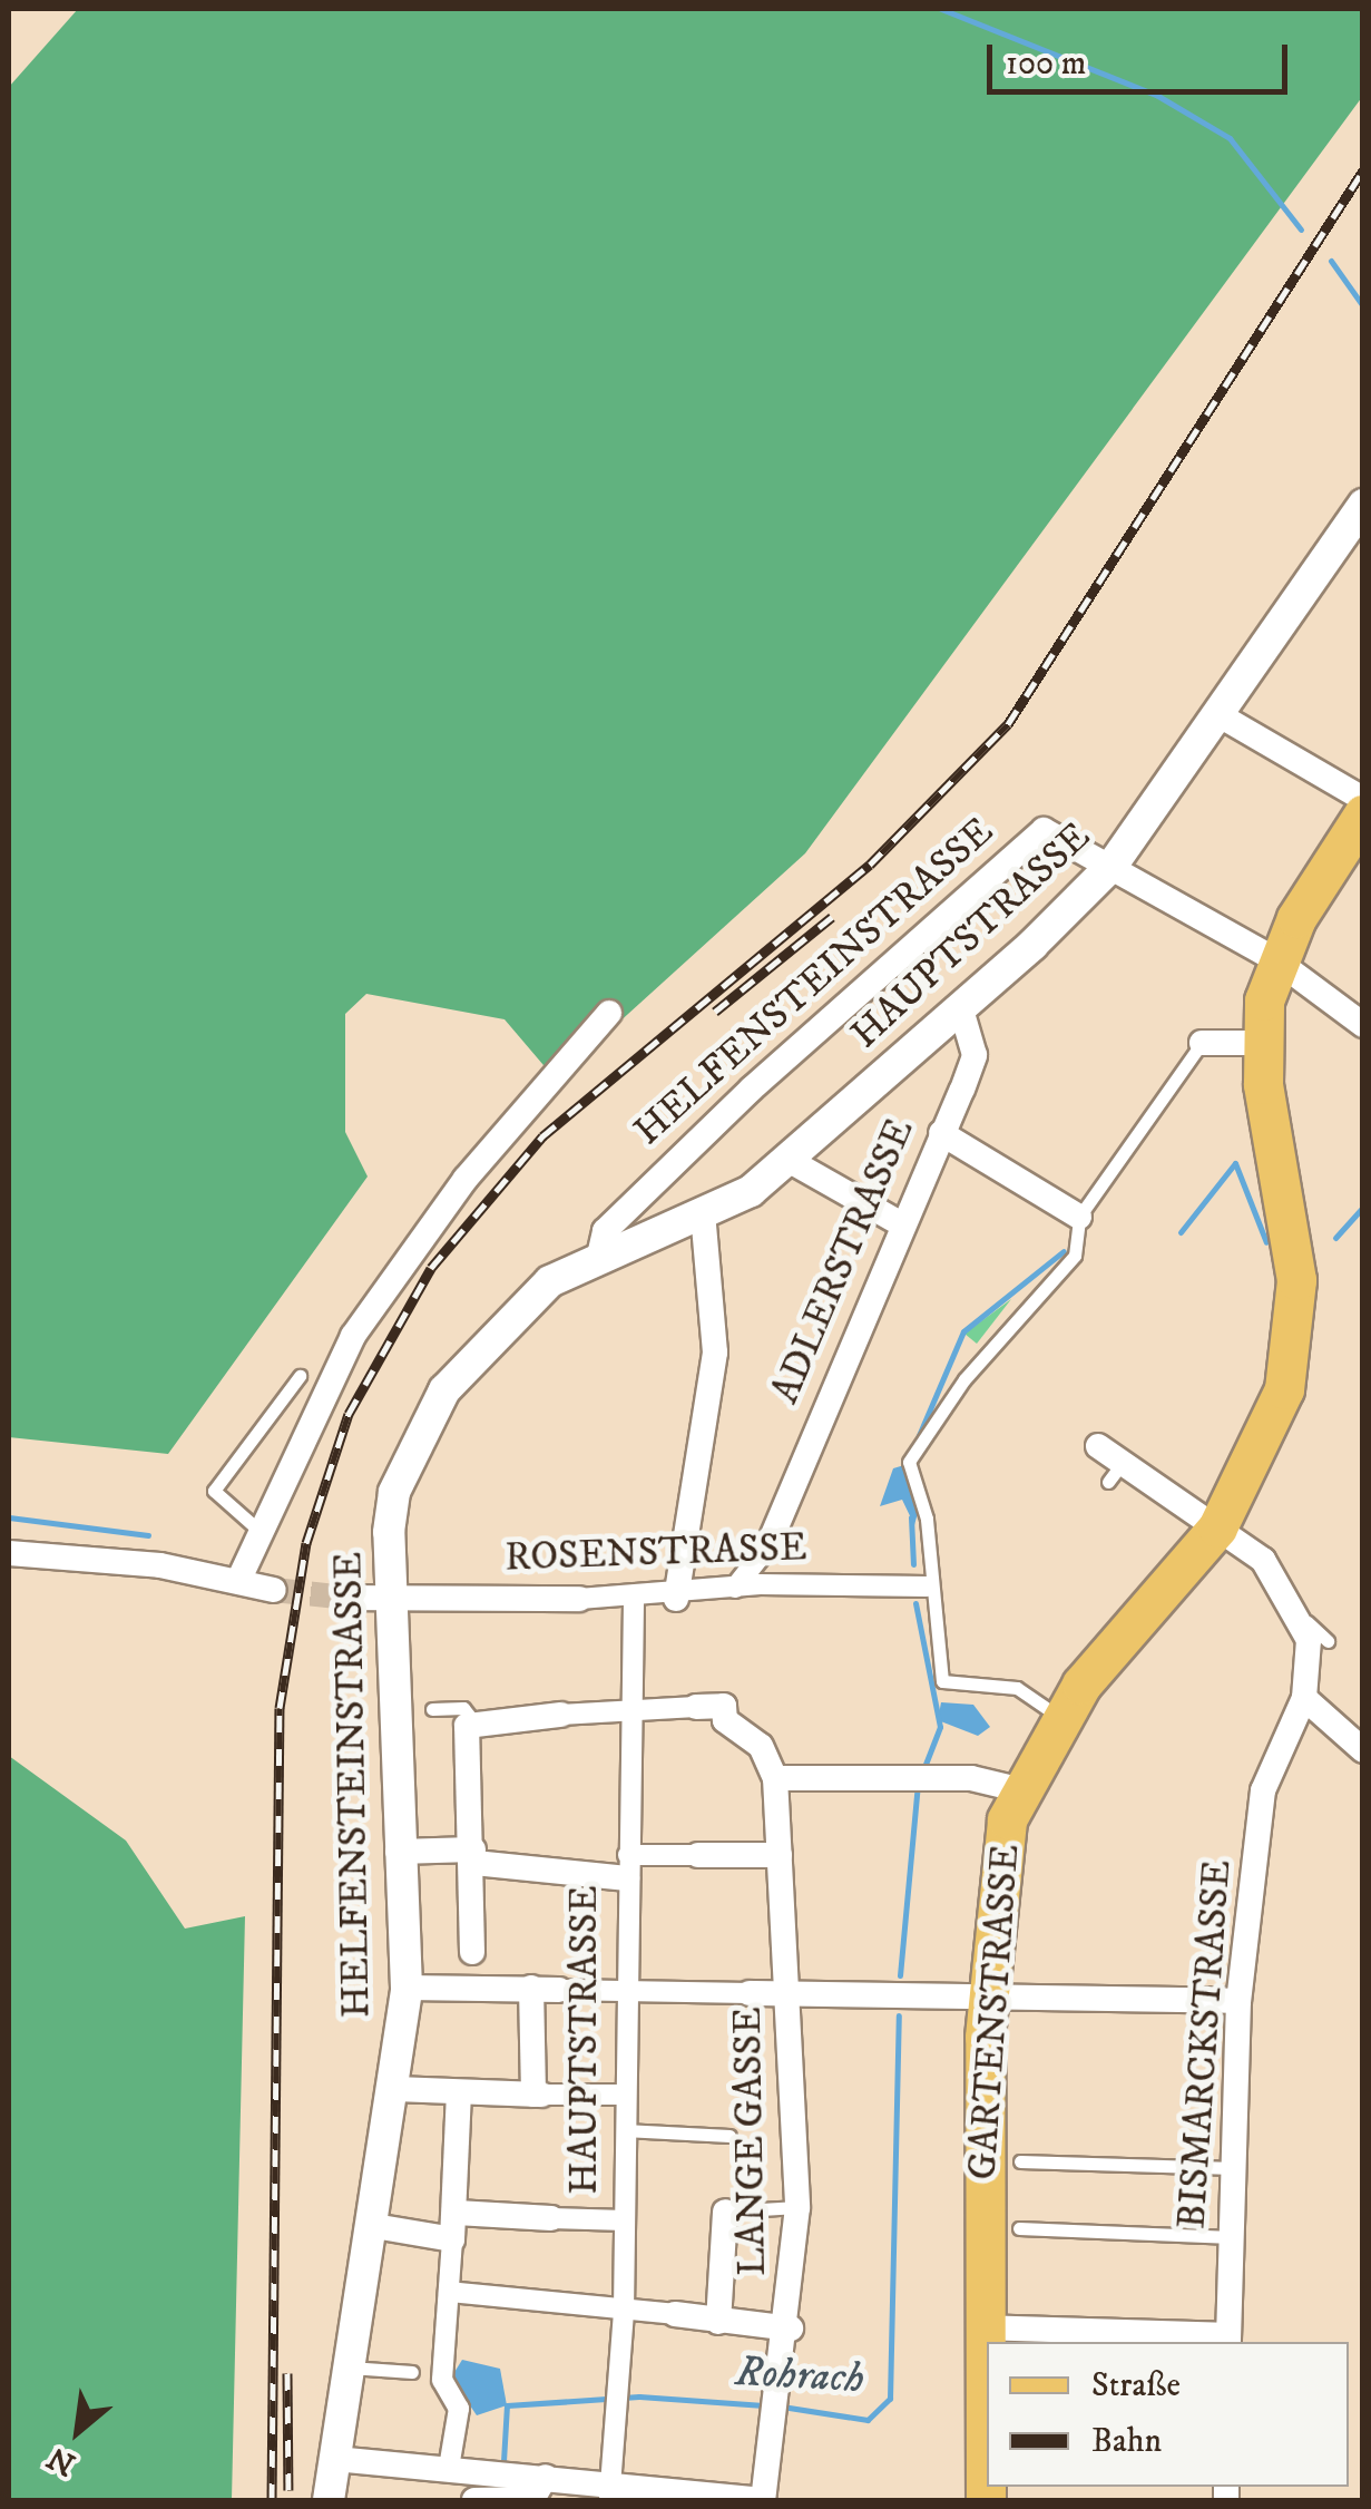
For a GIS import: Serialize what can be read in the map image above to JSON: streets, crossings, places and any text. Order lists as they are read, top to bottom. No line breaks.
{"streets":{"main road":["GARTENSTRASSE"],"street":["HAUPTSTRASSE","HELFENSTEINSTRASSE","ADLERSTRASSE","ROSENSTRASSE","BISMARCKSTRASSE","LANGE GASSE"]},"crossings":[["HAUPTSTRASSE","HELFENSTEINSTRASSE"],["HAUPTSTRASSE","ADLERSTRASSE"],["HAUPTSTRASSE","ROSENSTRASSE"],["HELFENSTEINSTRASSE","ROSENSTRASSE"]],"water":["Rohrach"],"legend":["Straße","Bahn"],"scale_bar":"100 m","north":"bottom left"}
